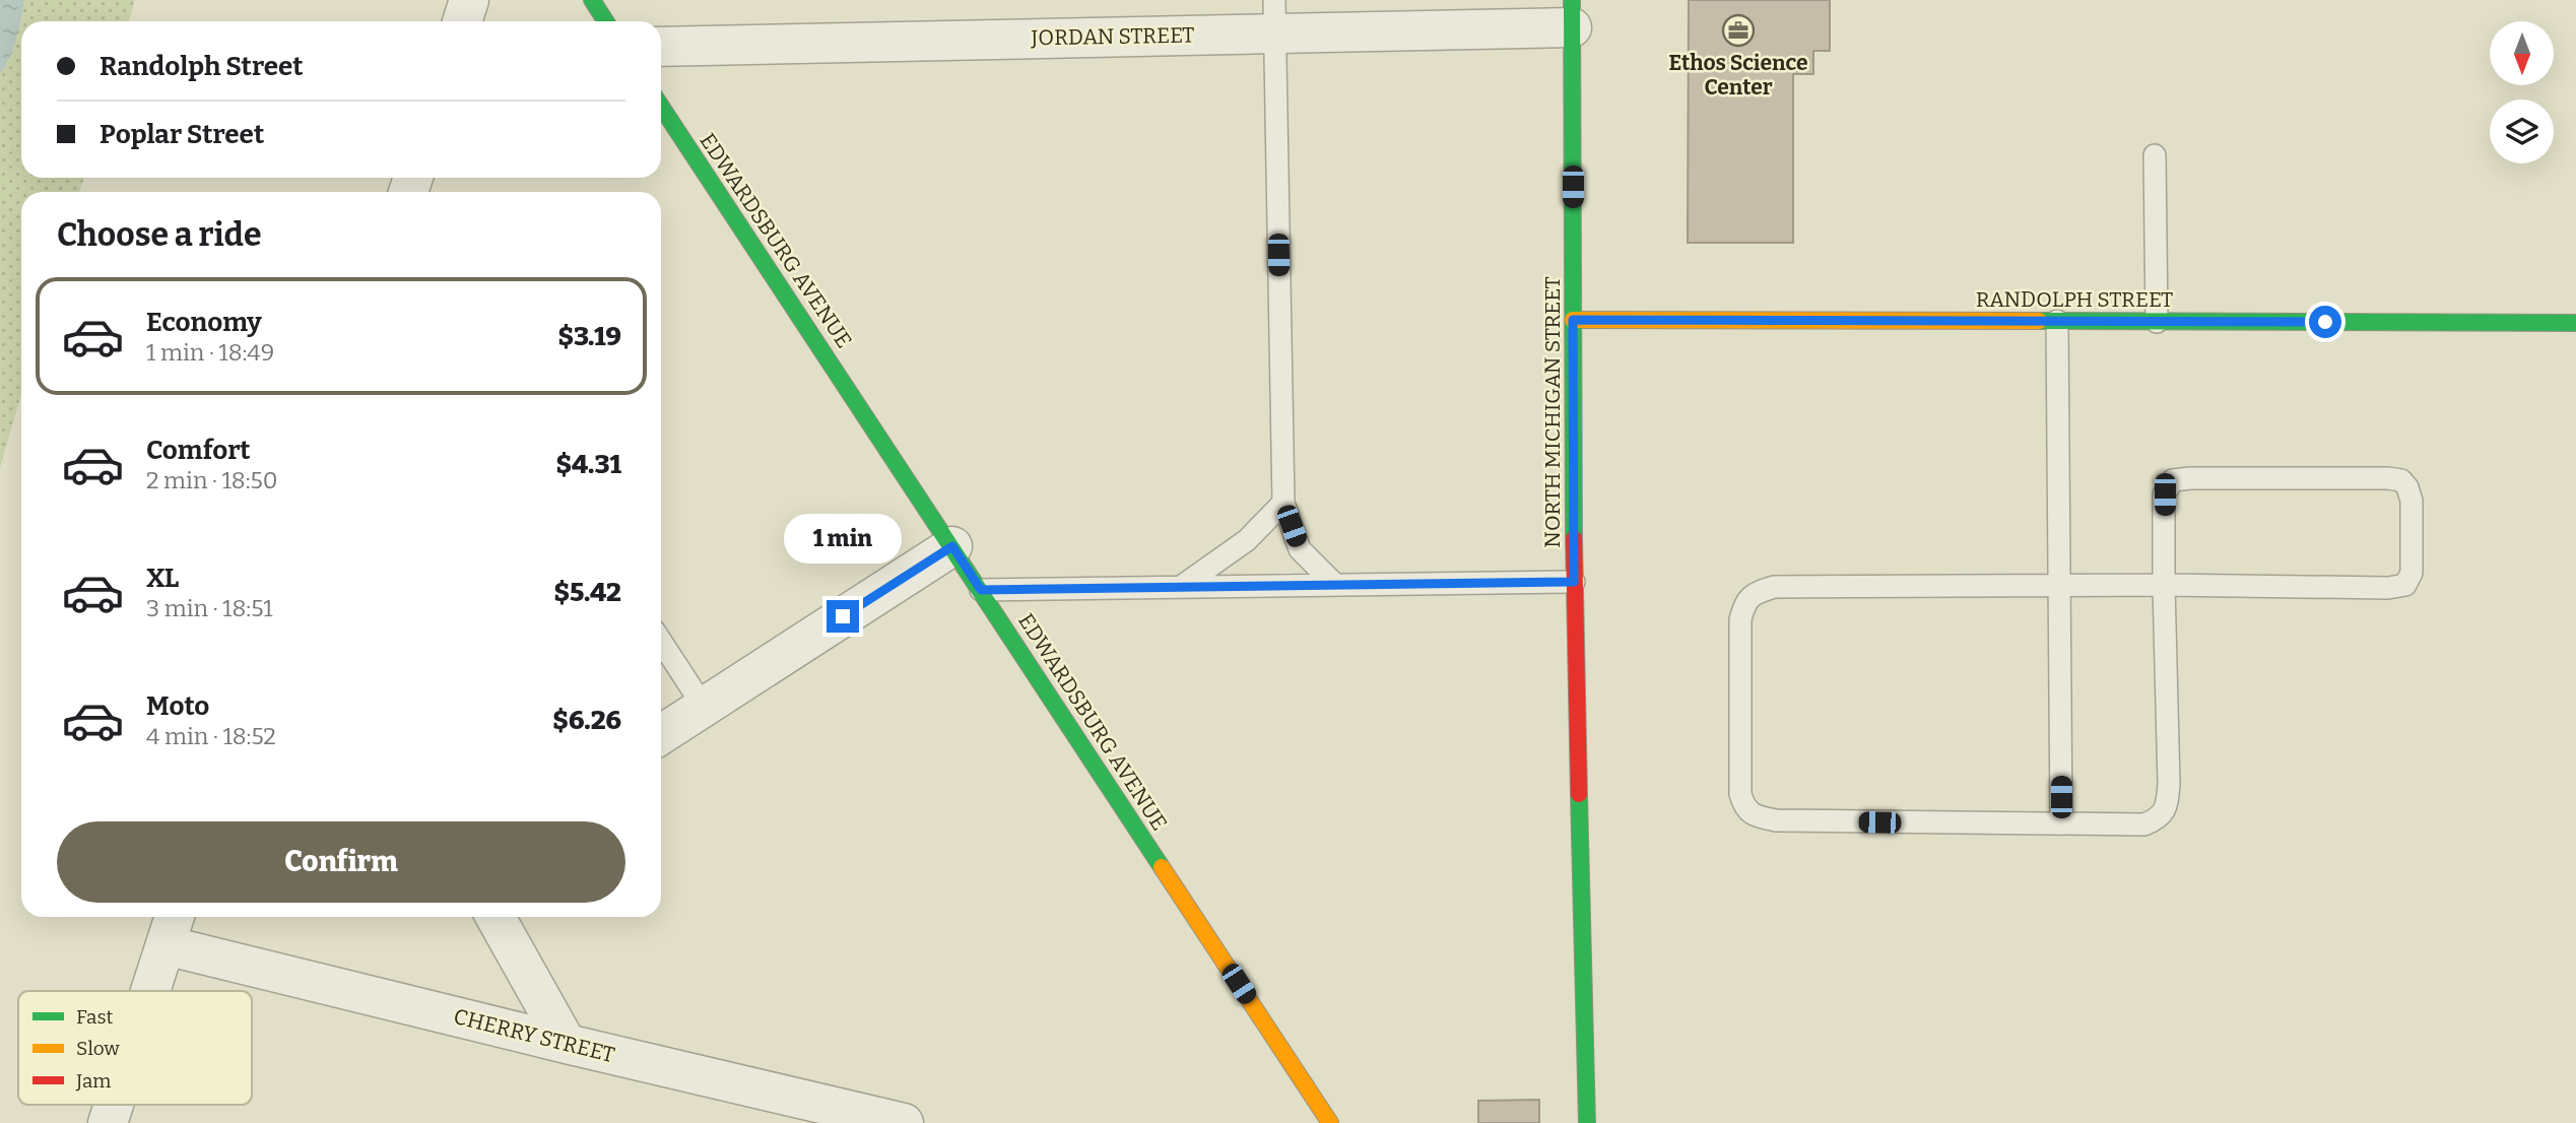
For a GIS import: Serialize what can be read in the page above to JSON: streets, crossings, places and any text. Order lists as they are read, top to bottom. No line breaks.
{"streets":{"street":["JORDAN STREET","EDWARDSBURG AVENUE","RANDOLPH STREET","NORTH MICHIGAN STREET","CHERRY STREET"]},"crossings":[["JORDAN STREET","NORTH MICHIGAN STREET"],["RANDOLPH STREET","NORTH MICHIGAN STREET"]],"places":{"office":["Ethos Science Center"]},"legend":["Fast","Slow","Jam"],"north":"bottom","page":{"banner":["Randolph Street","Poplar Street"],"heading":"Choose a ride","list":[{"name":"Economy","note":"1 min · 18:49","value":"$3.19"},{"name":"Comfort","note":"2 min · 18:50","value":"$4.31"},{"name":"XL","note":"3 min · 18:51","value":"$5.42"},{"name":"Moto","note":"4 min · 18:52","value":"$6.26"}],"bubble":"1 min","buttons":"Confirm"}}
